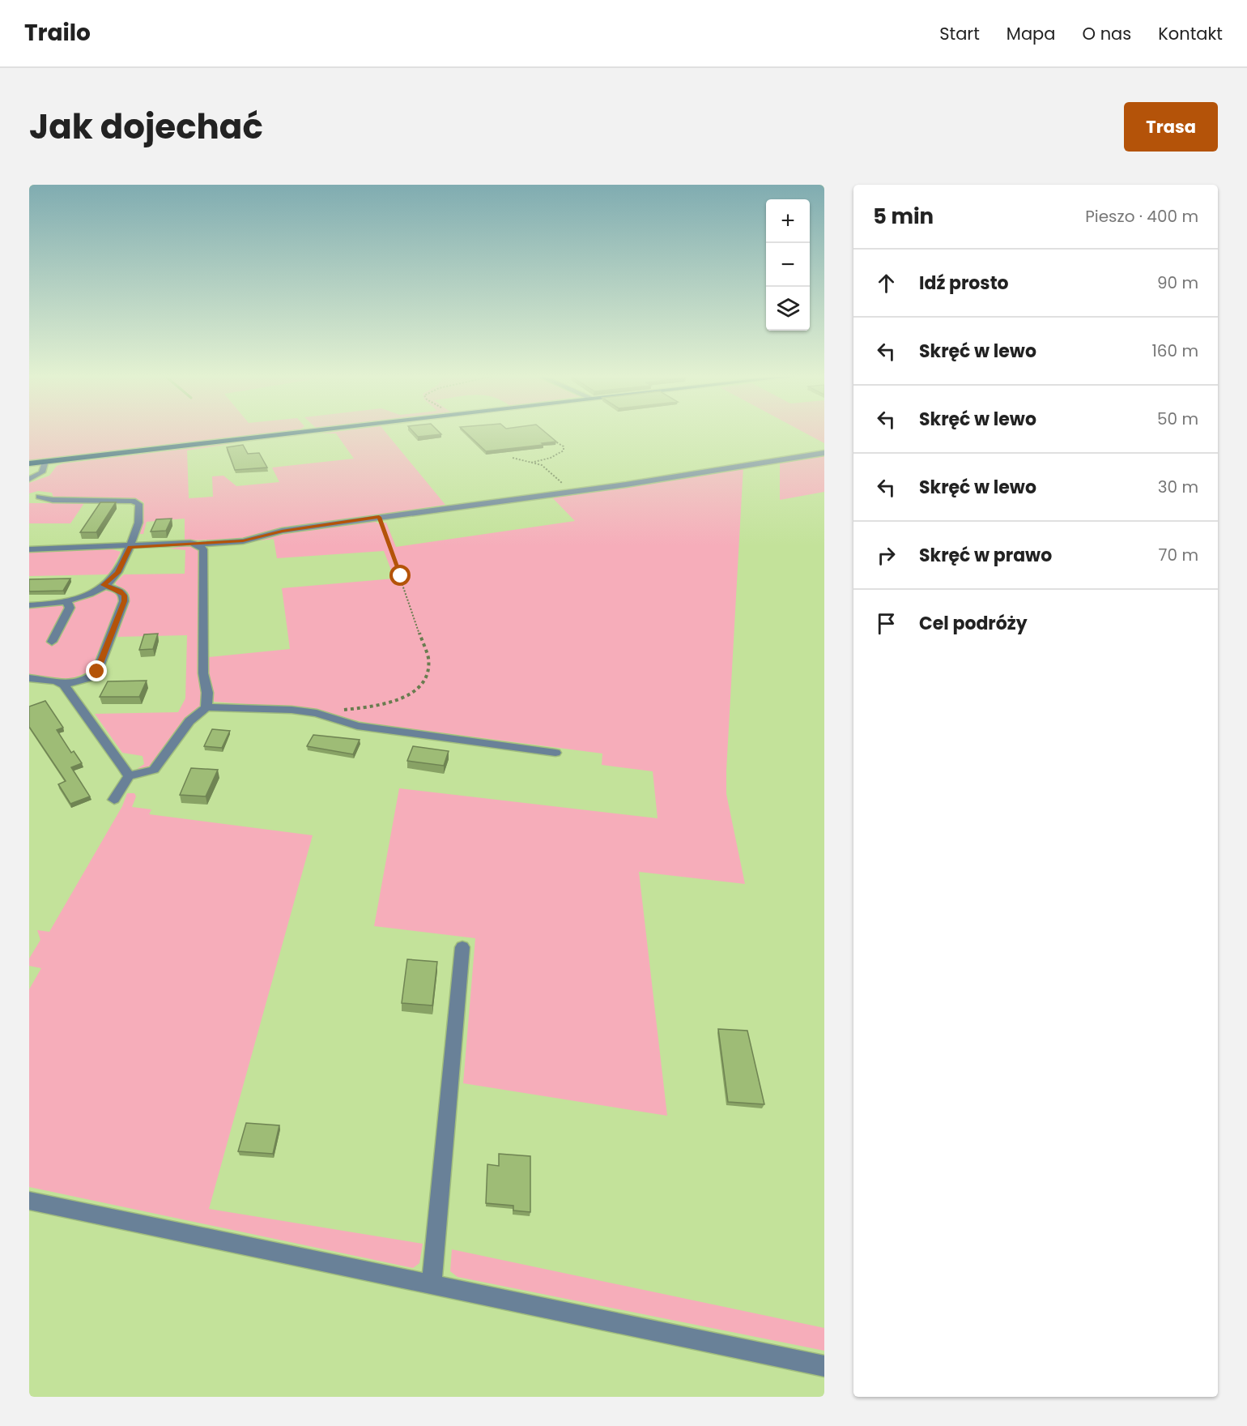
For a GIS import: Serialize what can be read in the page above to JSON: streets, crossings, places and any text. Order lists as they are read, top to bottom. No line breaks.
{"page":{"header":"Trailo","nav":["Start","Mapa","O nas","Kontakt"],"title":"Jak dojechać","buttons":"Trasa","heading":["5 min","Pieszo · 400 m"],"map_buttons":["+","−"],"list":[["Idź prosto","90 m"],["Skręć w lewo","160 m"],["Skręć w lewo","50 m"],["Skręć w lewo","30 m"],["Skręć w prawo","70 m"],"Cel podróży"]}}
